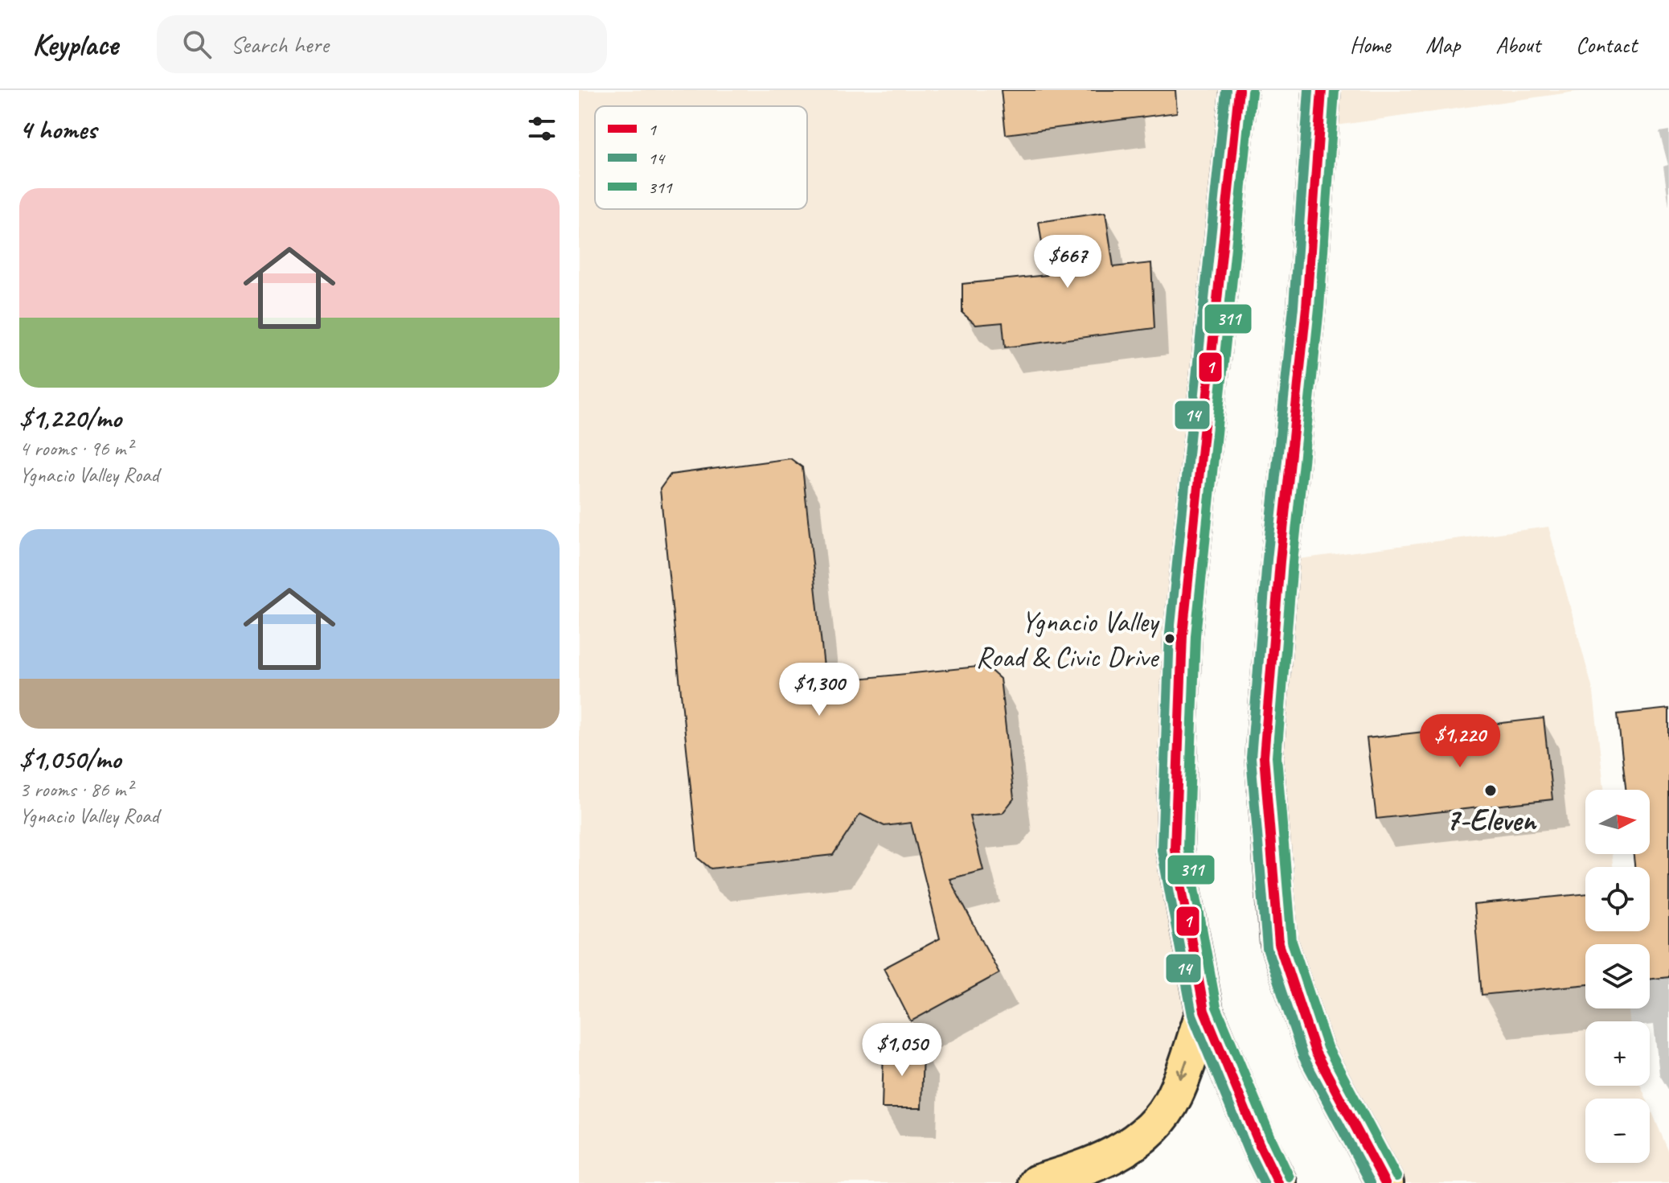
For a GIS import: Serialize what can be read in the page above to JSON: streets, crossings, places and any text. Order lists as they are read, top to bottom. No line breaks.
{"places":["Ygnacio Valley Road & Civic Drive","7-Eleven"],"lines":["transit line 1","transit line 14","transit line 311"],"legend":["1","14","311"],"north":"right","page":{"header":"Keyplace","search":"Search here","nav":["Home","Map","About","Contact"],"heading":"4 homes","list":[{"name":"$1,220/mo","note":"4 rooms · 96 m² · Ygnacio Valley Road"},{"name":"$1,050/mo","note":"3 rooms · 86 m² · Ygnacio Valley Road"}],"price":["$667","$1,300","$1,220","$1,050"],"map_buttons":["+","−"]}}
